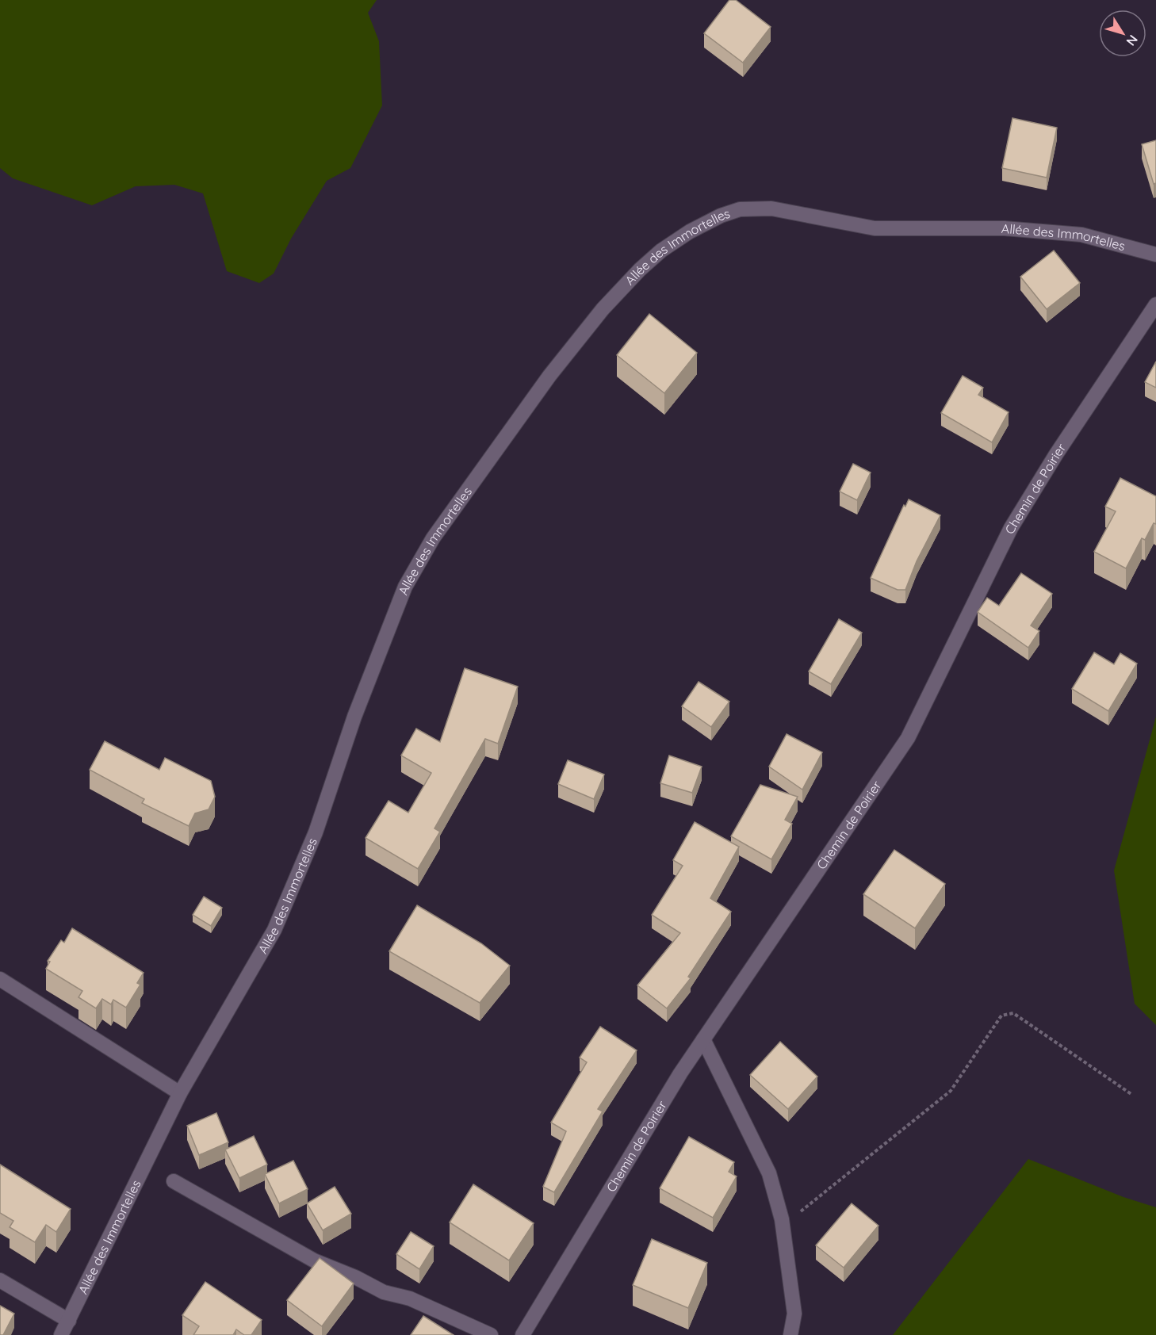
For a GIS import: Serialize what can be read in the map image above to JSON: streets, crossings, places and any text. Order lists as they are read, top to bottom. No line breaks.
{"streets":{"street":["Allée des Immortelles","Chemin de Poirier"]},"north":"bottom right"}
